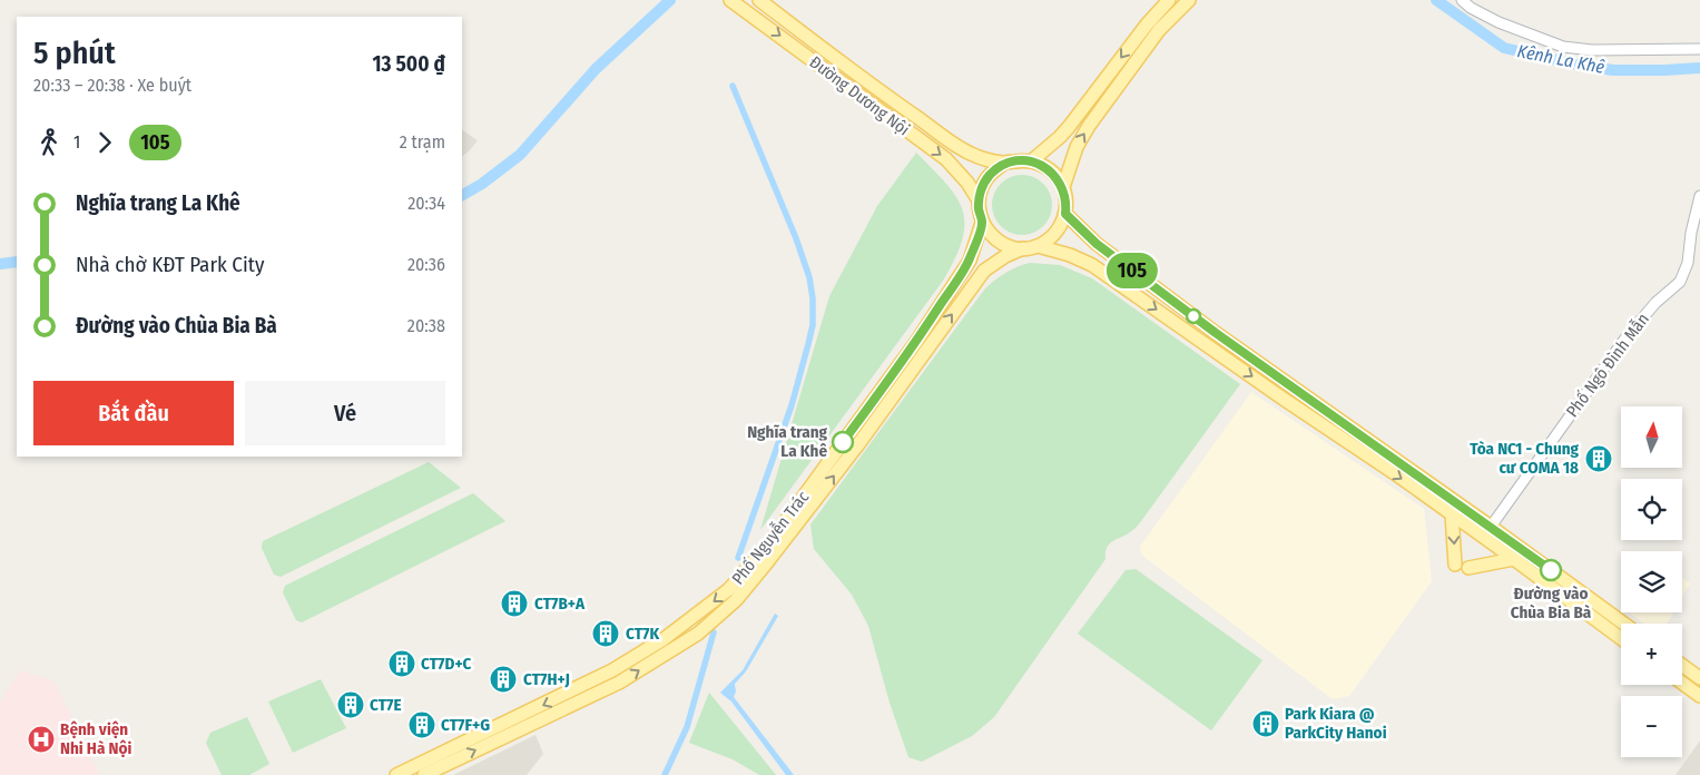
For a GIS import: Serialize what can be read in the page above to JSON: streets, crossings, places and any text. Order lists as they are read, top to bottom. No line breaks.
{"streets":{"main road":["Đường Dương Nội","Phố Nguyễn Trác"],"street":["Phố Ngô Đình Mẫn"]},"crossings":[["Đường Dương Nội","Phố Nguyễn Trác"]],"water":["Kênh La Khê"],"places":{"other":["Nghĩa trang La Khê","Đường vào Chùa Bia Bà"],"building":["Tòa NC1 - Chung cư COMA 18","CT7B+A","CT7K","CT7D+C","CT7H+J","CT7E","Park Kiara @ ParkCity Hanoi","CT7F+G"],"hospital":["Bệnh viện Nhi Hà Nội"]},"lines":["bus line 105"],"north":"top","page":{"on_map":"105","heading":["5 phút","20:33 – 20:38 · Xe buýt","13 500 ₫"],"legs":["1","105","2 trạm"],"list":[{"name":"Nghĩa trang La Khê","value":"20:34"},{"name":"Nhà chờ KĐT Park City","value":"20:36"},{"name":"Đường vào Chùa Bia Bà","value":"20:38"}],"buttons":["Bắt đầu","Vé"],"map_buttons":["+","−"]}}
